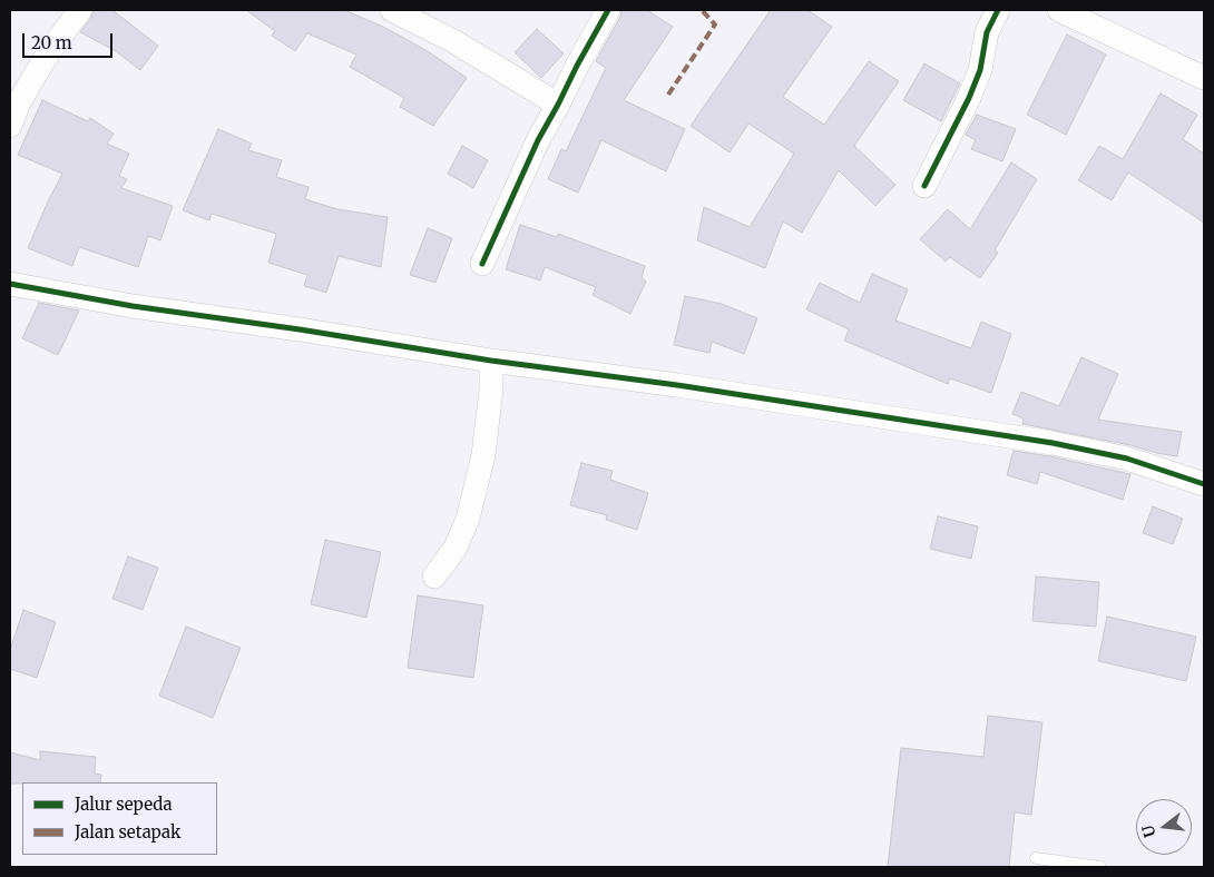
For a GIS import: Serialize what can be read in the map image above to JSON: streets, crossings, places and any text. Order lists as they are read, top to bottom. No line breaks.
{"legend":["Jalur sepeda","Jalan setapak"],"scale_bar":"20 m","north":"left"}
